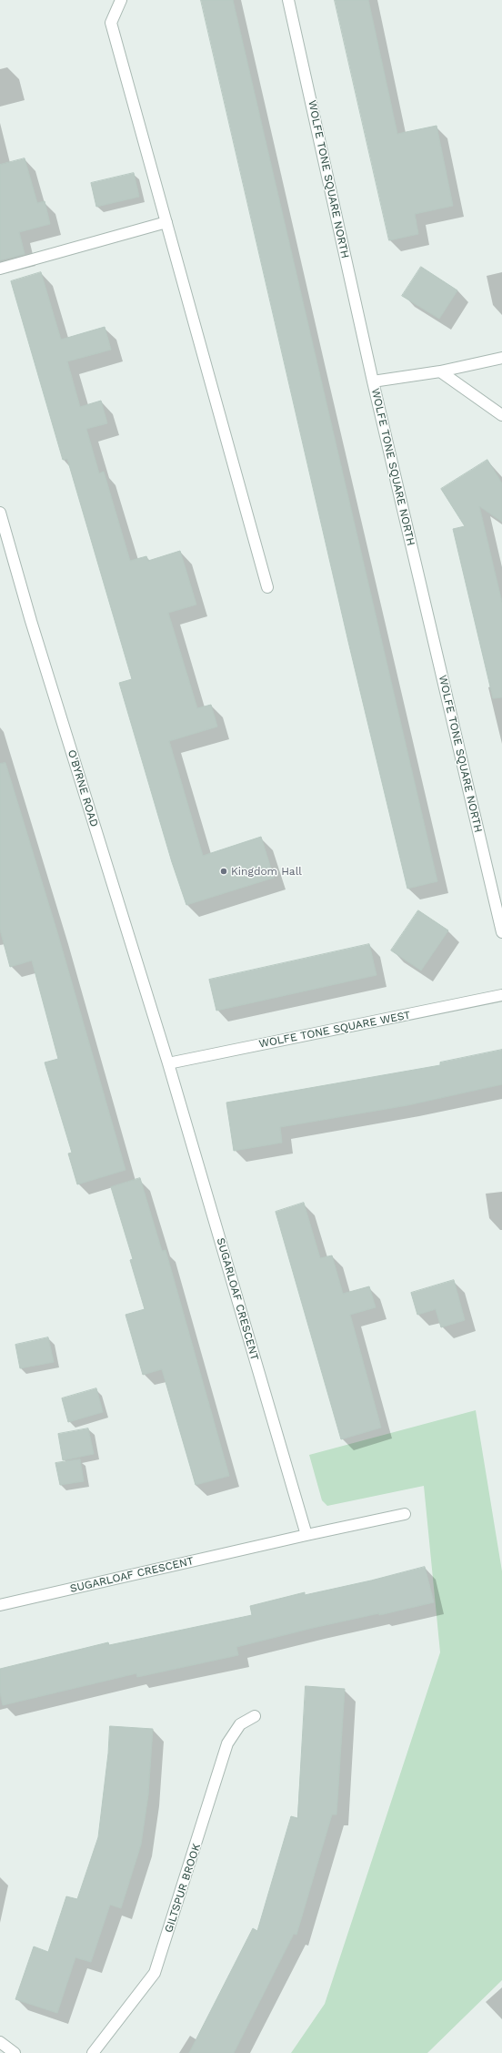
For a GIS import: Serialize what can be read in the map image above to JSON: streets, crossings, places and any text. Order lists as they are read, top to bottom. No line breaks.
{"streets":{"street":["WOLFE TONE SQUARE NORTH","O'BYRNE ROAD","WOLFE TONE SQUARE WEST","SUGARLOAF CRESCENT","GILTSPUR BROOK"]},"crossings":[["O'BYRNE ROAD","WOLFE TONE SQUARE WEST"],["O'BYRNE ROAD","SUGARLOAF CRESCENT"],["WOLFE TONE SQUARE WEST","SUGARLOAF CRESCENT"]],"places":["Kingdom Hall"]}
